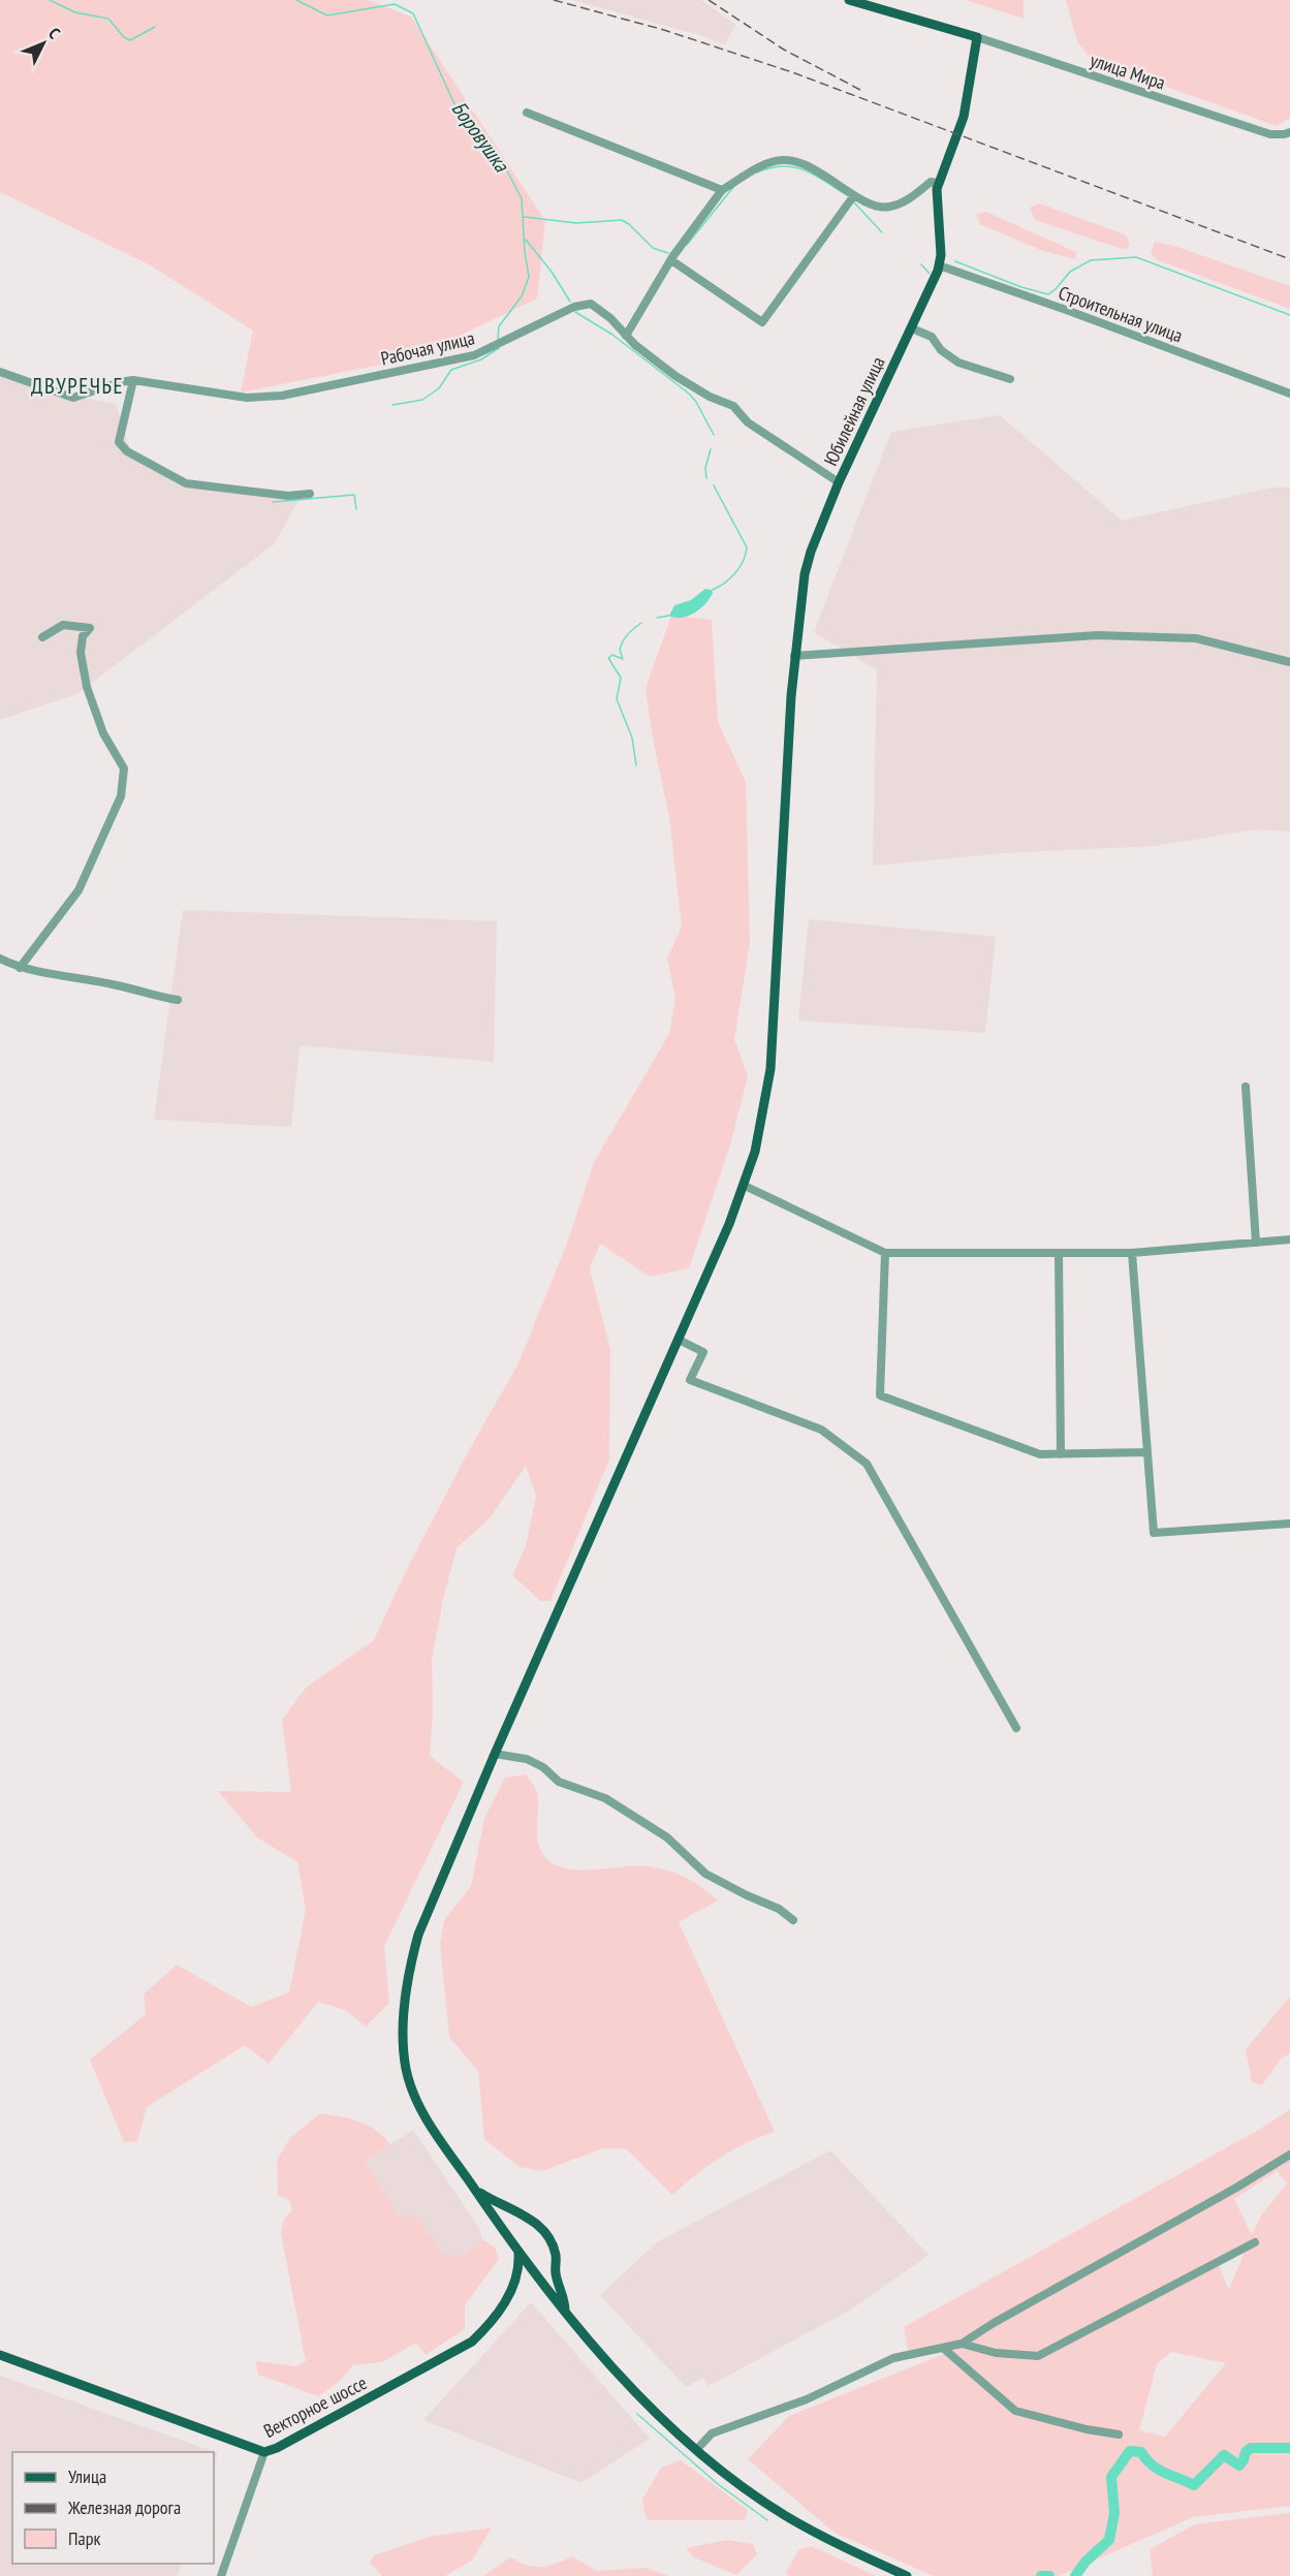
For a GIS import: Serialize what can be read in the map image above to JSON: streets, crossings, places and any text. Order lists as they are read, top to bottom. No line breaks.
{"streets":{"main road":["Юбилейная улица","Векторное шоссе"],"street":["улица Мира","Строительная улица","Рабочая улица"]},"crossings":[["улица Мира","Юбилейная улица"],["Строительная улица","Юбилейная улица"],["Рабочая улица","Юбилейная улица"],["Юбилейная улица","Векторное шоссе"]],"districts":["ДВУРЕЧЬЕ"],"water":["Боровушка"],"legend":["Улица","Железная дорога","Парк"],"north":"top right"}
